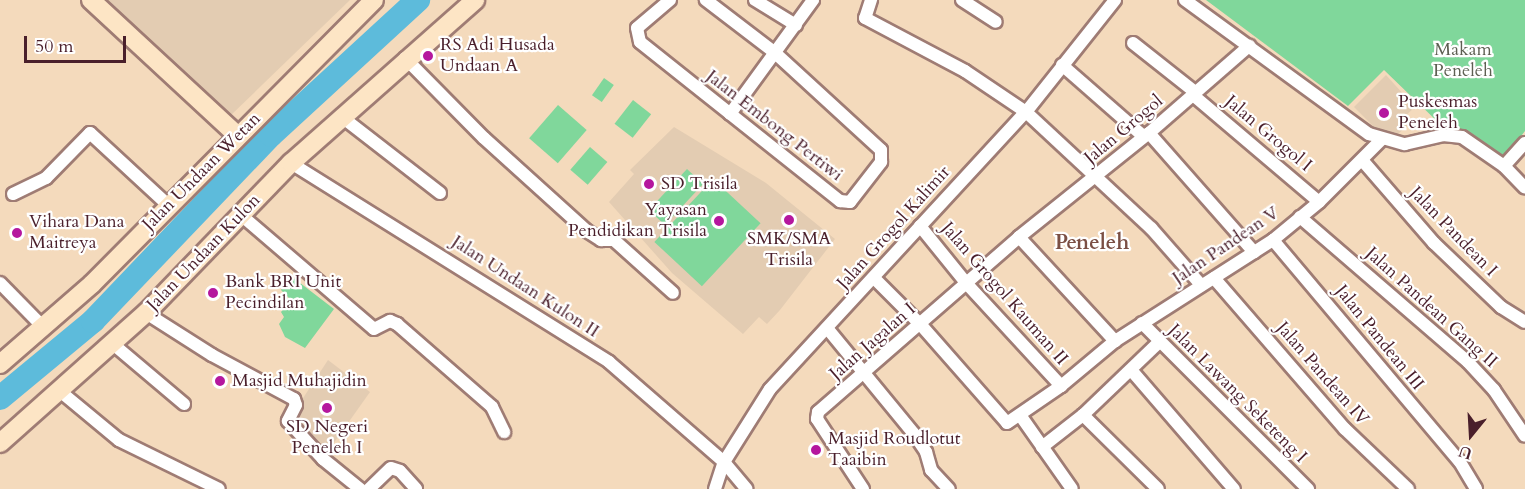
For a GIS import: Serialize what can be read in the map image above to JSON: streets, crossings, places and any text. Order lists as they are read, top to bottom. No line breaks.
{"streets":{"main road":["Jalan Undaan Wetan","Jalan Undaan Kulon"],"street":["Jalan Embong Pertiwi","Jalan Grogol","Jalan Grogol I","Jalan Grogol Kalimir","Jalan Pandean I","Jalan Pandean V","Jalan Undaan Kulon II","Jalan Grogol Kauman II","Jalan Pandean Gang II","Jalan Pandean III","Jalan Jagalan I","Jalan Pandean IV","Jalan Lawang Seketeng I"]},"crossings":[["Jalan Grogol","Jalan Grogol I"],["Jalan Grogol","Jalan Jagalan I"],["Jalan Grogol I","Jalan Pandean V"],["Jalan Grogol Kalimir","Jalan Undaan Kulon II"],["Jalan Grogol Kalimir","Jalan Grogol Kauman II"],["Jalan Pandean I","Jalan Pandean V"],["Jalan Pandean V","Jalan Grogol Kauman II"],["Jalan Pandean V","Jalan Pandean Gang II"],["Jalan Pandean V","Jalan Pandean III"],["Jalan Pandean V","Jalan Pandean IV"],["Jalan Pandean V","Jalan Lawang Seketeng I"],["Jalan Undaan Kulon","Jalan Undaan Kulon II"],["Jalan Grogol Kauman II","Jalan Jagalan I"]],"districts":["Peneleh"],"parks":["Makam Peneleh"],"places":["RS Adi Husada Undaan A","Puskesmas Peneleh","SD Trisila","SMK/SMA Trisila","Yayasan Pendidikan Trisila","Vihara Dana Maitreya","Bank BRI Unit Pecindilan","Masjid Muhajidin","SD Negeri Peneleh I","Masjid Roudlotut Taaibin"],"scale_bar":"50 m","north":"bottom"}
